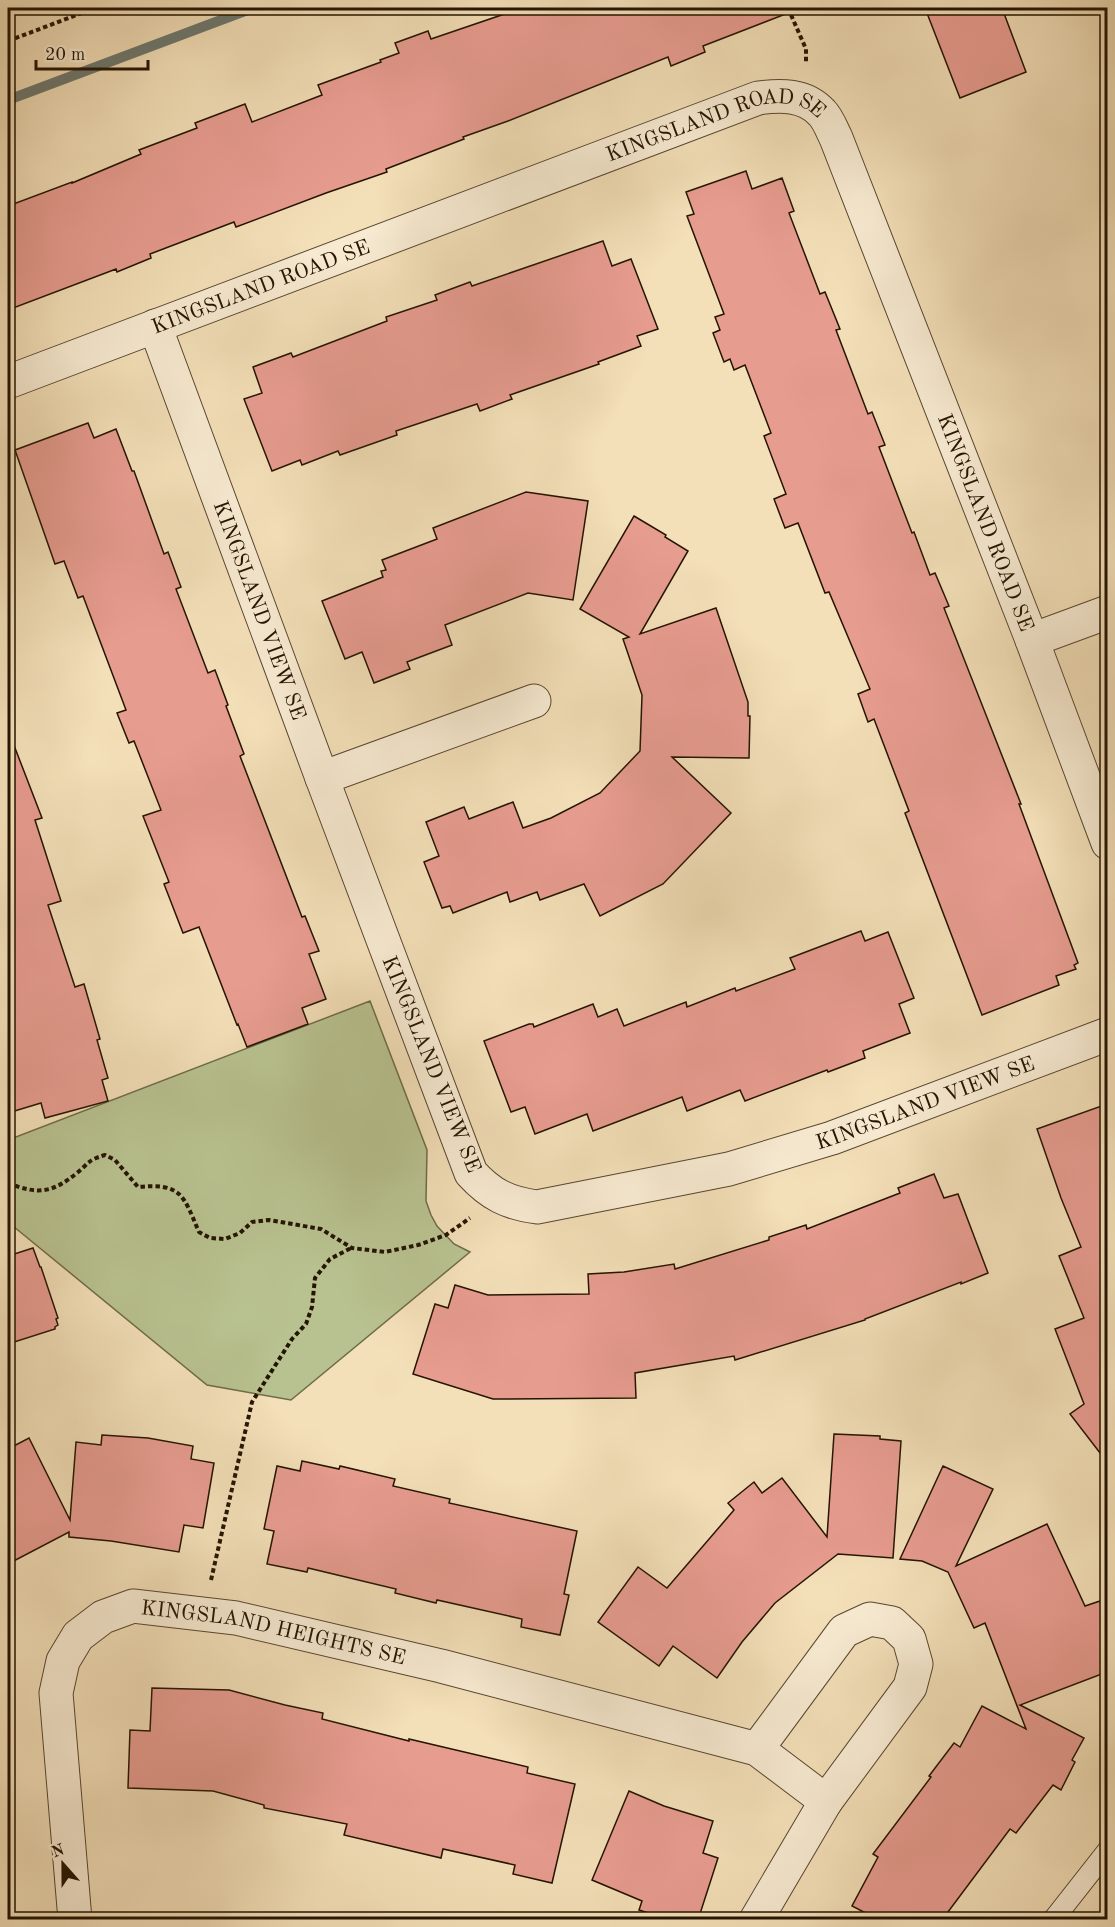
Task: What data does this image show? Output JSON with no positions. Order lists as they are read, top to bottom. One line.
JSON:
{"streets":{"street":["KINGSLAND ROAD SE","KINGSLAND VIEW SE","KINGSLAND HEIGHTS SE"]},"crossings":[["KINGSLAND ROAD SE","KINGSLAND VIEW SE"]],"scale_bar":"20 m","north":"top"}
